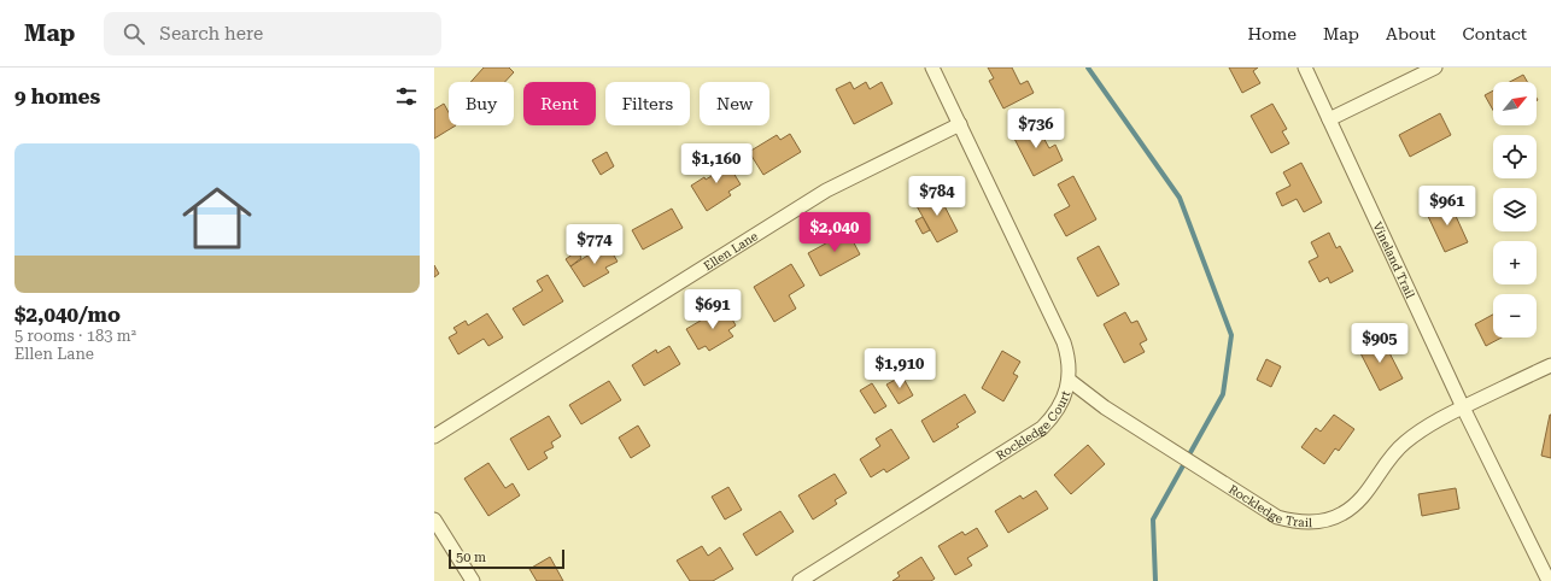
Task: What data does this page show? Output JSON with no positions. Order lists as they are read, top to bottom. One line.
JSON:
{"streets":{"street":["Ellen Lane","Vineland Trail","Rockledge Court","Rockledge Trail"]},"crossings":[["Ellen Lane","Rockledge Court"],["Vineland Trail","Rockledge Trail"],["Rockledge Court","Rockledge Trail"]],"scale_bar":"50 m","north":"top right","page":{"header":"Map","search":"Search here","nav":["Home","Map","About","Contact"],"heading":"9 homes","map_buttons":["+","−"],"chip":["Buy","Rent","Filters","New"],"price":["$736","$1,160","$784","$961","$2,040","$774","$691","$905","$1,910"],"list":[{"name":"$2,040/mo","note":"5 rooms · 183 m² · Ellen Lane"}],"scale":"50 m"}}
